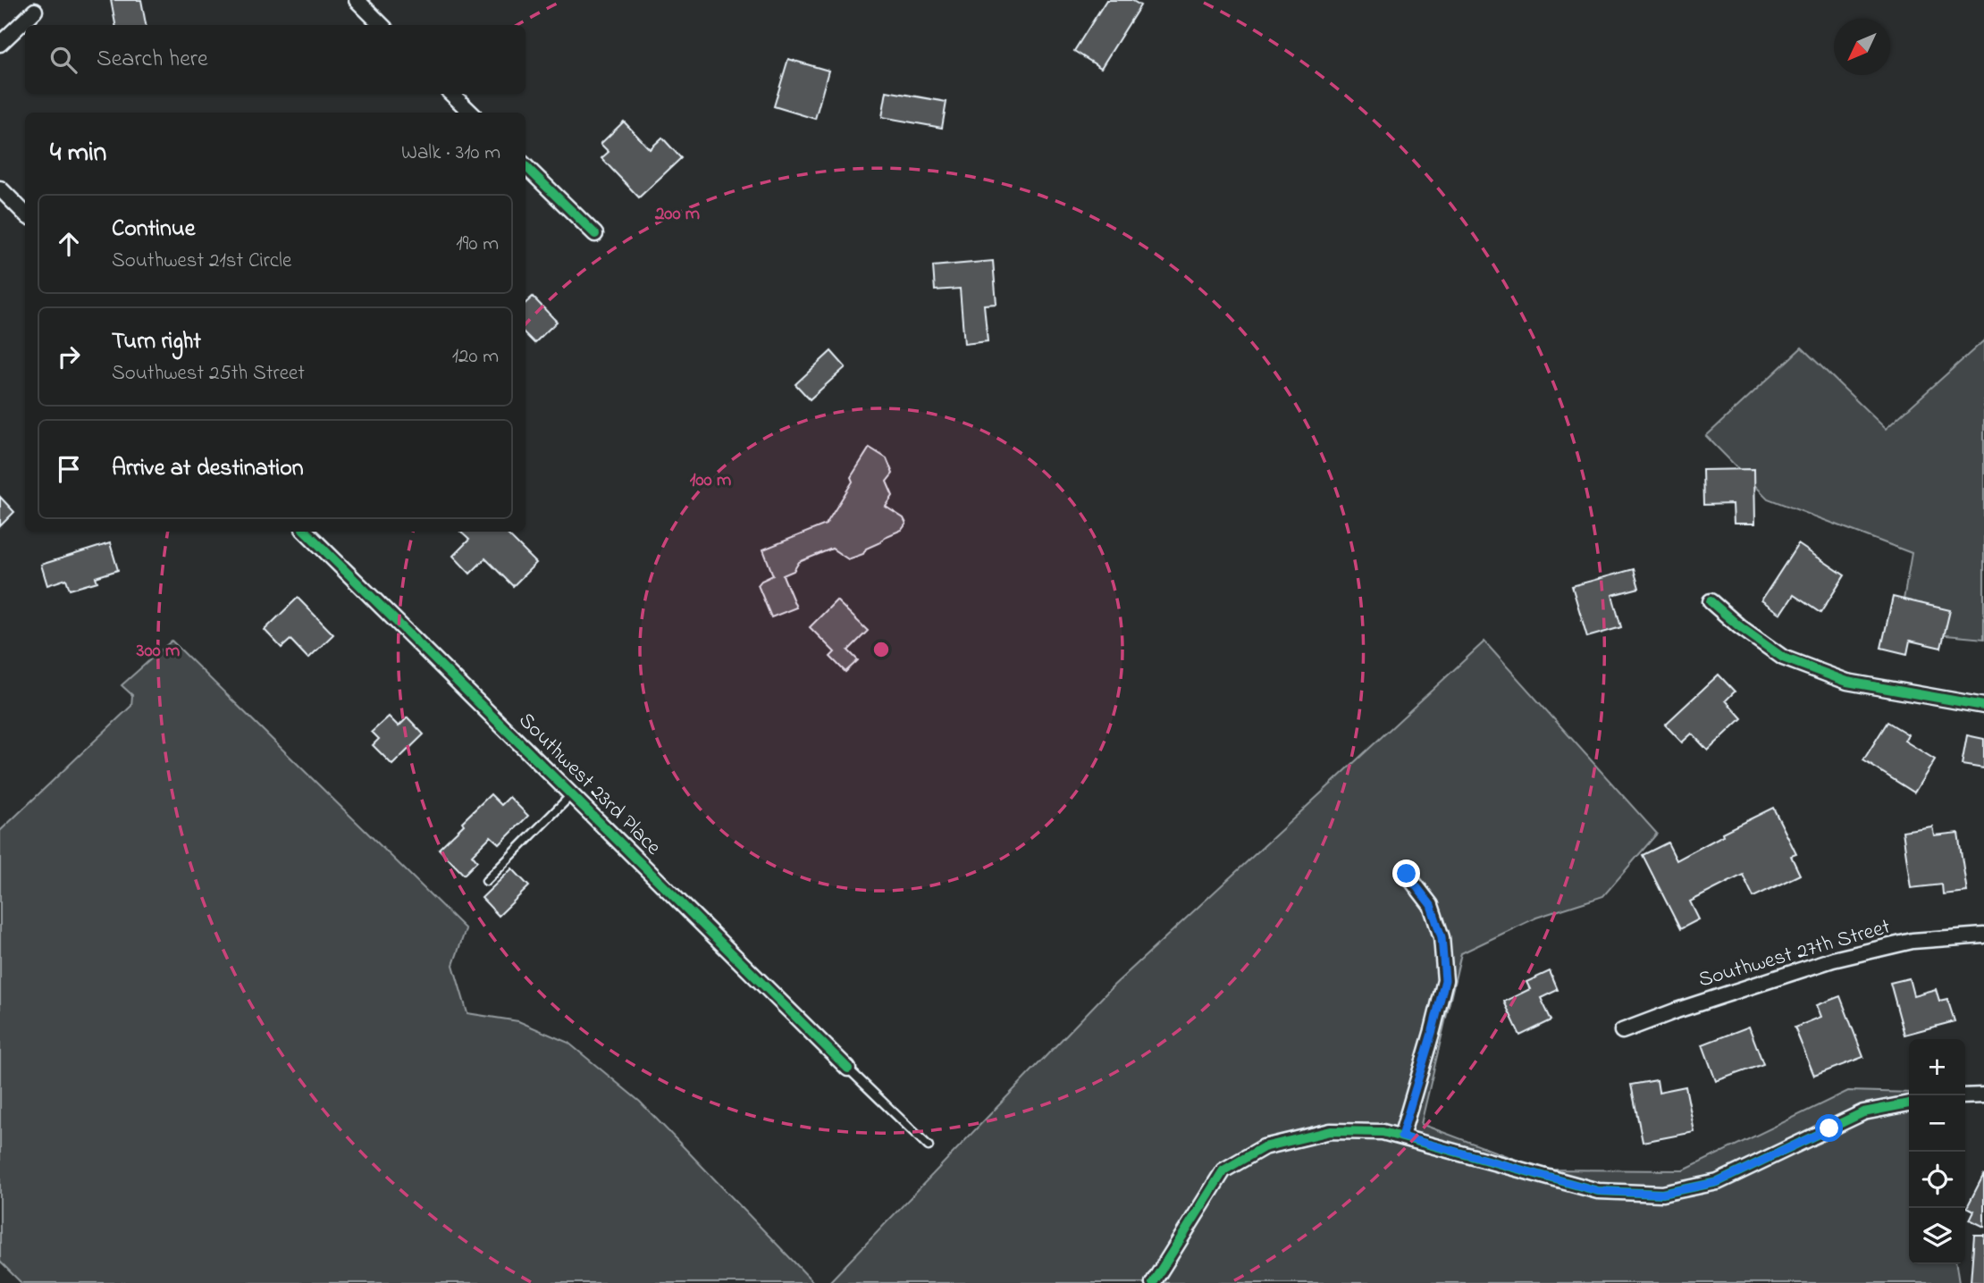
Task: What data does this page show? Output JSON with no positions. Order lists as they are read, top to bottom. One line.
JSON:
{"streets":{"street":["Southwest 23rd Place","Southwest 27th Street"]},"north":"bottom left","page":{"search":"Search here","heading":["4 min","Walk · 310 m"],"list":[["Continue","Southwest 21st Circle","190 m"],["Turn right","Southwest 25th Street","120 m"],"Arrive at destination"],"map_buttons":["+","−"]},"rings":["200 m","100 m","300 m"]}
